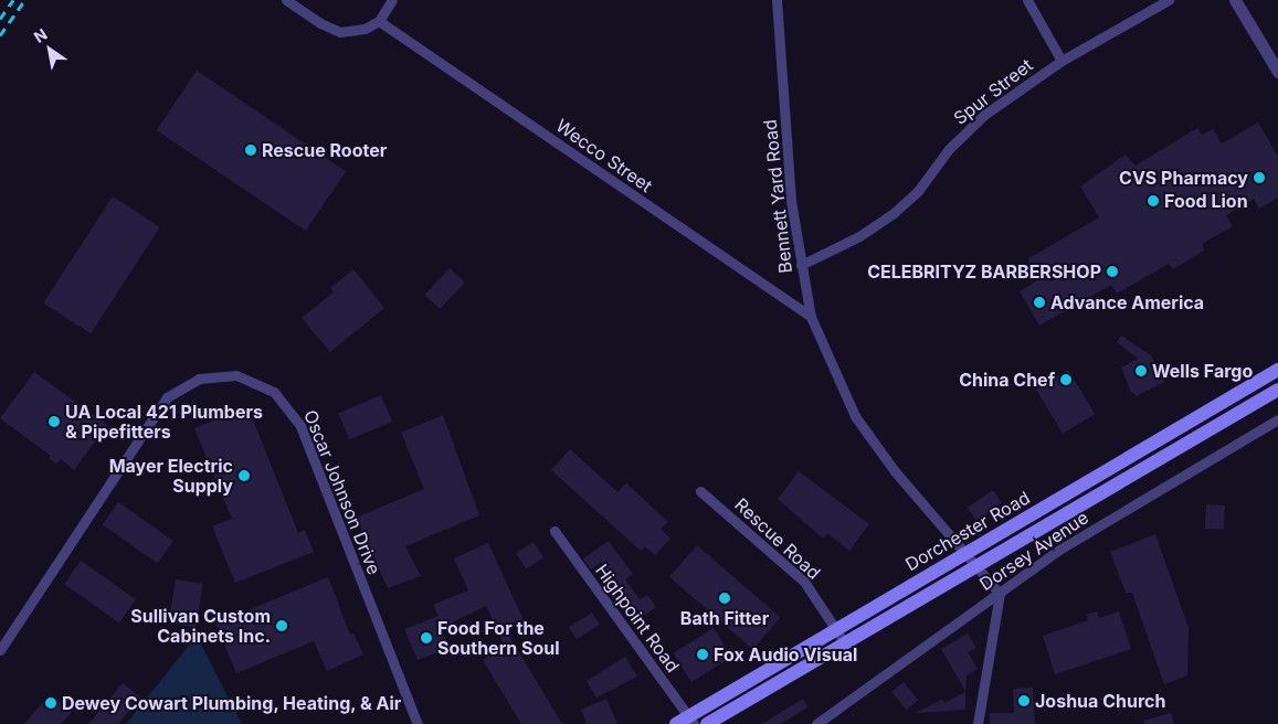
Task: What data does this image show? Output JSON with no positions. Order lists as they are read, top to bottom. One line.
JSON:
{"streets":{"main road":["Dorchester Road"],"street":["Spur Street","Wecco Street","Bennett Yard Road","Oscar Johnson Drive","Rescue Road","Dorsey Avenue","Highpoint Road"]},"crossings":[["Spur Street","Bennett Yard Road"],["Wecco Street","Bennett Yard Road"],["Bennett Yard Road","Dorchester Road"],["Bennett Yard Road","Dorsey Avenue"],["Dorchester Road","Rescue Road"],["Dorchester Road","Highpoint Road"]],"places":["Rescue Rooter","CVS Pharmacy","Food Lion","CELEBRITYZ BARBERSHOP","Advance America","Wells Fargo","China Chef","UA Local 421 Plumbers & Pipefitters","Mayer Electric Supply","Bath Fitter","Sullivan Custom Cabinets Inc.","Food For the Southern Soul","Fox Audio Visual","Joshua Church","Dewey Cowart Plumbing, Heating, & Air"],"north":"top left"}
